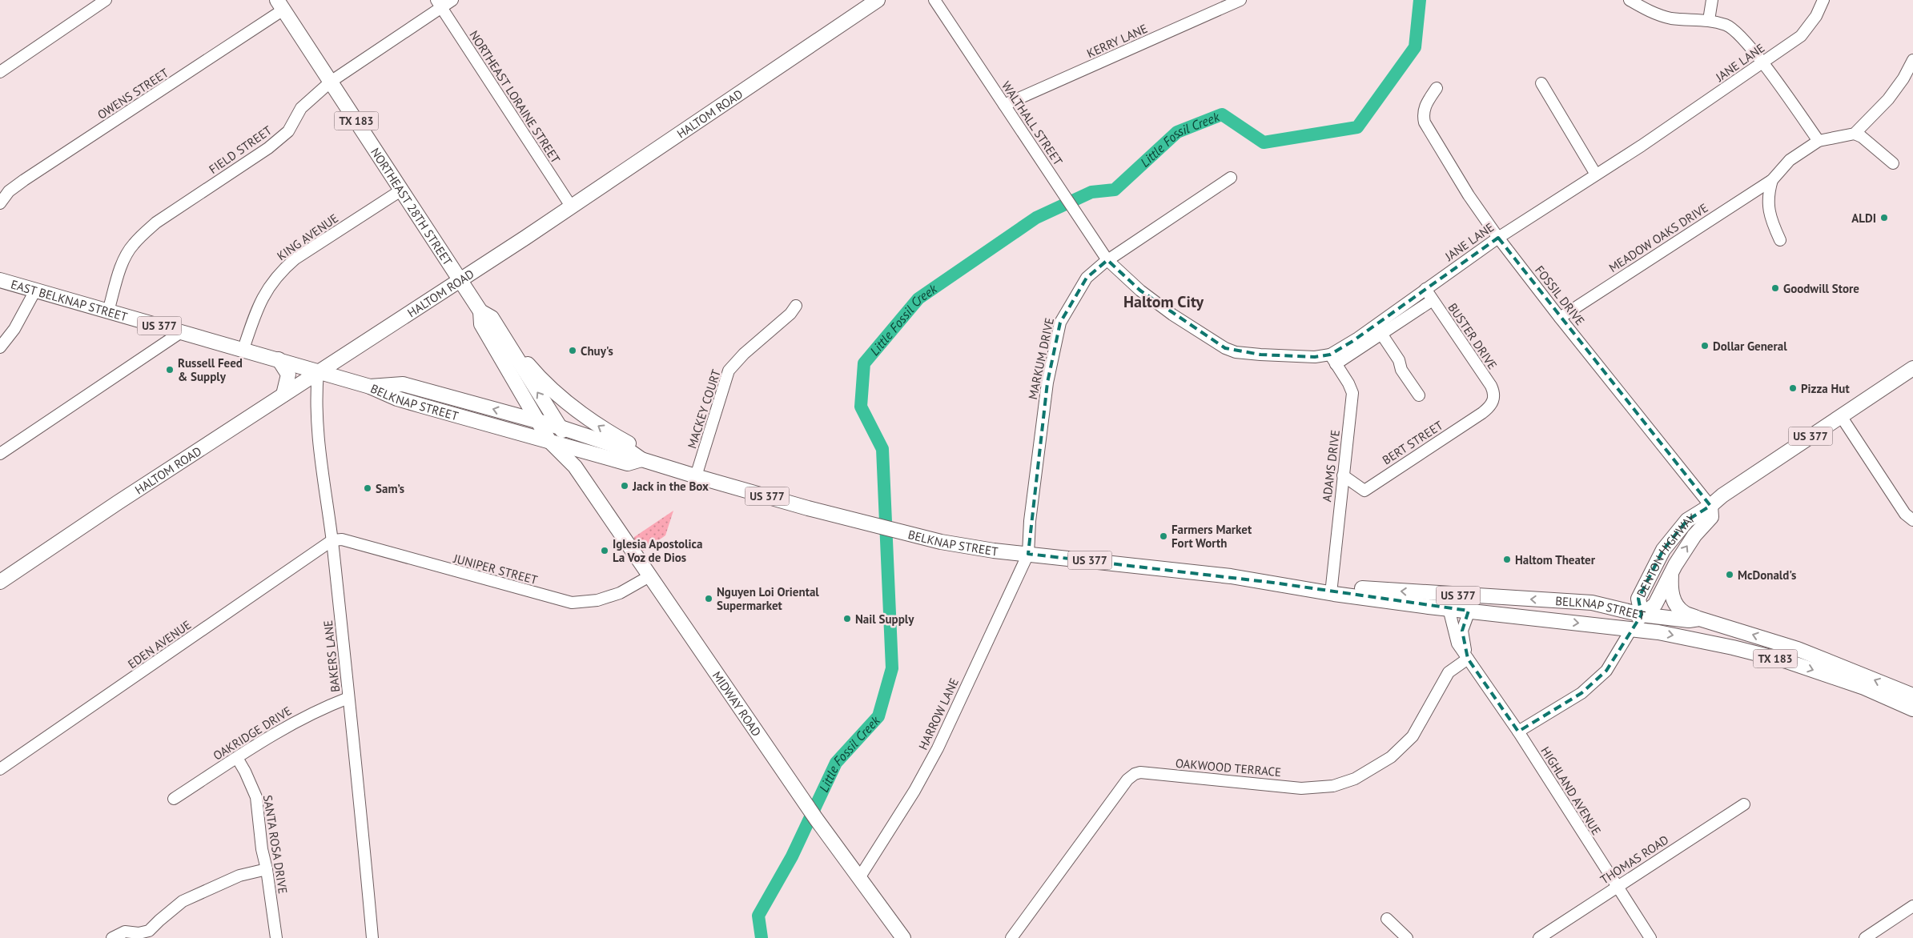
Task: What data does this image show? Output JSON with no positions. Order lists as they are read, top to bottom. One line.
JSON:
{"streets":{"main road":["HALTOM ROAD","TX 183","NORTHEAST 28TH STREET","EAST BELKNAP STREET","US 377","BELKNAP STREET","DENTON HIGHWAY","MIDWAY ROAD"],"street":["KERRY LANE","JANE LANE","OWENS STREET","NORTHEAST LORAINE STREET","WALTHALL STREET","FIELD STREET","KING AVENUE","MEADOW OAKS DRIVE","FOSSIL DRIVE","BUSTER DRIVE","MARKUM DRIVE","MACKEY COURT","BERT STREET","ADAMS DRIVE","JUNIPER STREET","EDEN AVENUE","BAKERS LANE","HARROW LANE","OAKRIDGE DRIVE","OAKWOOD TERRACE","HIGHLAND AVENUE","SANTA ROSA DRIVE","THOMAS ROAD"]},"crossings":[["KERRY LANE","WALTHALL STREET"],["JANE LANE","WALTHALL STREET"],["JANE LANE","FOSSIL DRIVE"],["JANE LANE","BUSTER DRIVE"],["JANE LANE","MARKUM DRIVE"],["JANE LANE","ADAMS DRIVE"],["OWENS STREET","NORTHEAST 28TH STREET"],["NORTHEAST LORAINE STREET","HALTOM ROAD"],["NORTHEAST LORAINE STREET","FIELD STREET"],["HALTOM ROAD","NORTHEAST 28TH STREET"],["HALTOM ROAD","EAST BELKNAP STREET"],["HALTOM ROAD","BAKERS LANE"],["WALTHALL STREET","MARKUM DRIVE"],["FIELD STREET","NORTHEAST 28TH STREET"],["FIELD STREET","EAST BELKNAP STREET"],["NORTHEAST 28TH STREET","KING AVENUE"],["NORTHEAST 28TH STREET","BELKNAP STREET"],["NORTHEAST 28TH STREET","MIDWAY ROAD"],["KING AVENUE","EAST BELKNAP STREET"],["MEADOW OAKS DRIVE","FOSSIL DRIVE"],["FOSSIL DRIVE","DENTON HIGHWAY"],["EAST BELKNAP STREET","BELKNAP STREET"],["EAST BELKNAP STREET","BAKERS LANE"],["BUSTER DRIVE","BERT STREET"],["MARKUM DRIVE","BELKNAP STREET"],["MARKUM DRIVE","HARROW LANE"],["BELKNAP STREET","MACKEY COURT"],["BELKNAP STREET","ADAMS DRIVE"],["BELKNAP STREET","DENTON HIGHWAY"],["BELKNAP STREET","MIDWAY ROAD"],["BELKNAP STREET","HARROW LANE"],["BERT STREET","ADAMS DRIVE"],["JUNIPER STREET","EDEN AVENUE"],["JUNIPER STREET","BAKERS LANE"],["JUNIPER STREET","MIDWAY ROAD"],["EDEN AVENUE","BAKERS LANE"],["BAKERS LANE","OAKRIDGE DRIVE"],["MIDWAY ROAD","HARROW LANE"],["OAKRIDGE DRIVE","SANTA ROSA DRIVE"],["OAKWOOD TERRACE","HIGHLAND AVENUE"],["HIGHLAND AVENUE","THOMAS ROAD"]],"districts":["Haltom City"],"water":["Little Fossil Creek"],"places":["ALDI","Goodwill Store","Dollar General","Chuy's","Russell Feed & Supply","Pizza Hut","Jack in the Box","Sam’s","Farmers Market Fort Worth","Iglesia Apostolica La Voz de Dios","Haltom Theater","McDonald's","Nguyen Loi Oriental Supermarket","Nail Supply"]}
